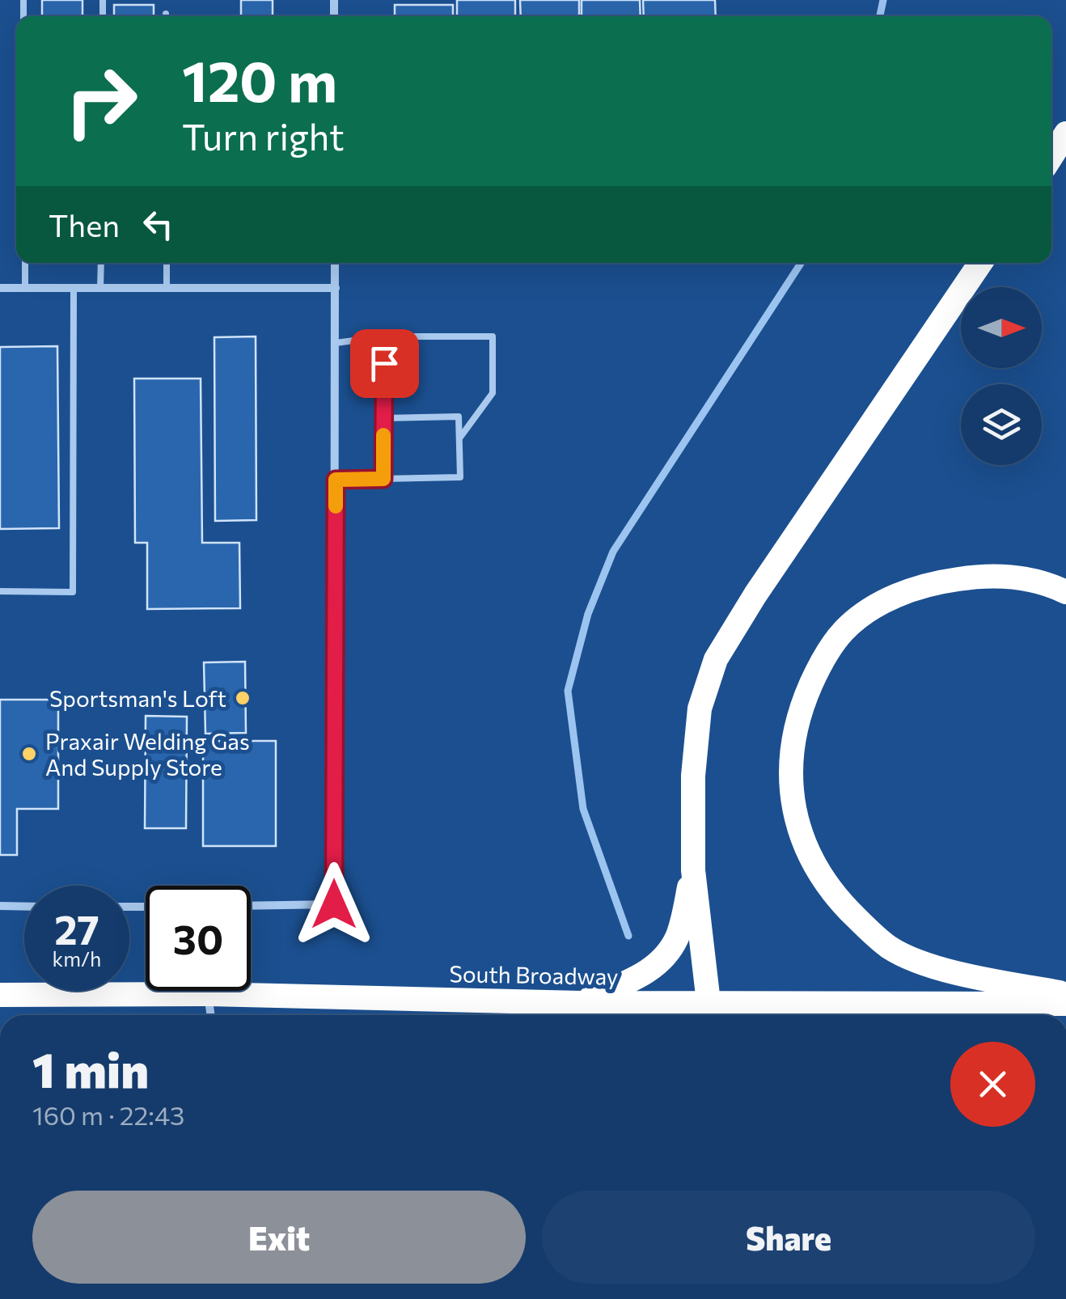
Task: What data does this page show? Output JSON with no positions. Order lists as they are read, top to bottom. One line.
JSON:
{"streets":{"highway":["South Broadway"]},"places":["Sportsman's Loft","Praxair Welding Gas And Supply Store"],"north":"right","page":{"turn":["120 m","Turn right"],"then":"Then","speed":"27 km/h","limit":"30","heading":["1 min","160 m · 22:43"],"buttons":["Exit","Share"]}}
